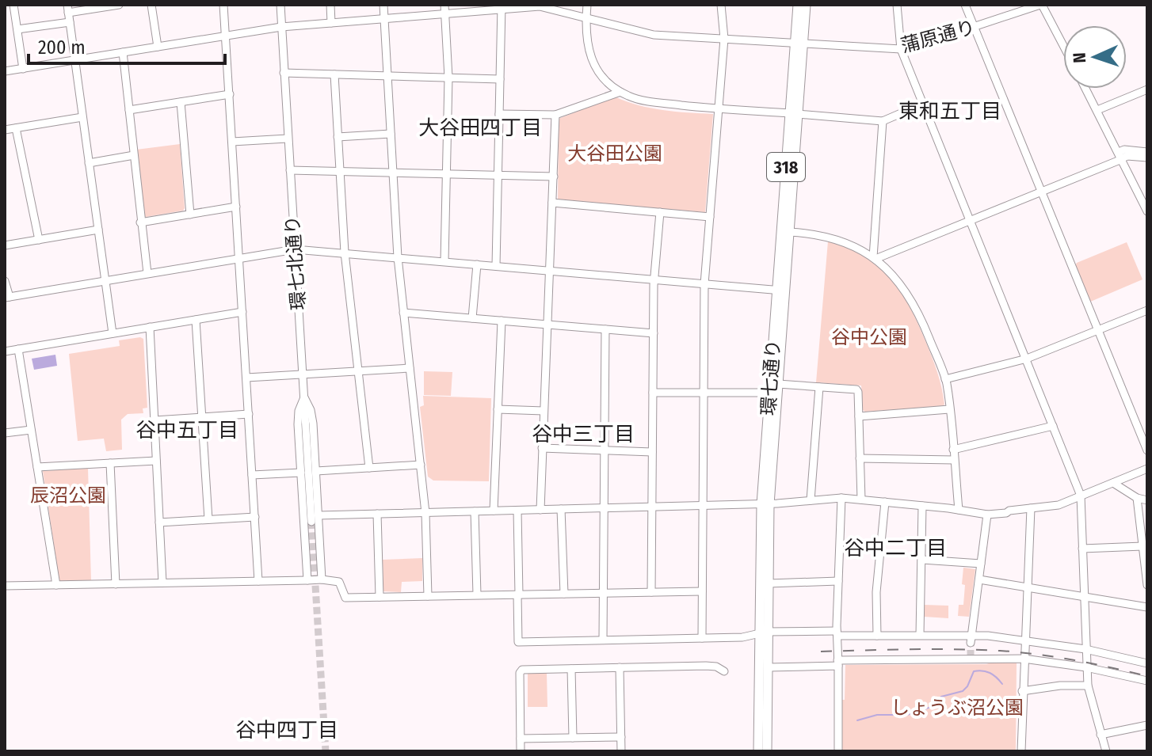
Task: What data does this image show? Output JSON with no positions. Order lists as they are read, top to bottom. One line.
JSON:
{"streets":{"main road":["318","環七通り"],"street":["蒲原通り","環七北通り"]},"crossings":[["蒲原通り","環七北通り"],["蒲原通り","環七通り"]],"districts":["東和五丁目","大谷田四丁目","谷中五丁目","谷中三丁目","谷中二丁目","谷中四丁目"],"parks":["大谷田公園","谷中公園","辰沼公園","しょうぶ沼公園"],"scale_bar":"200 m","north":"left"}
